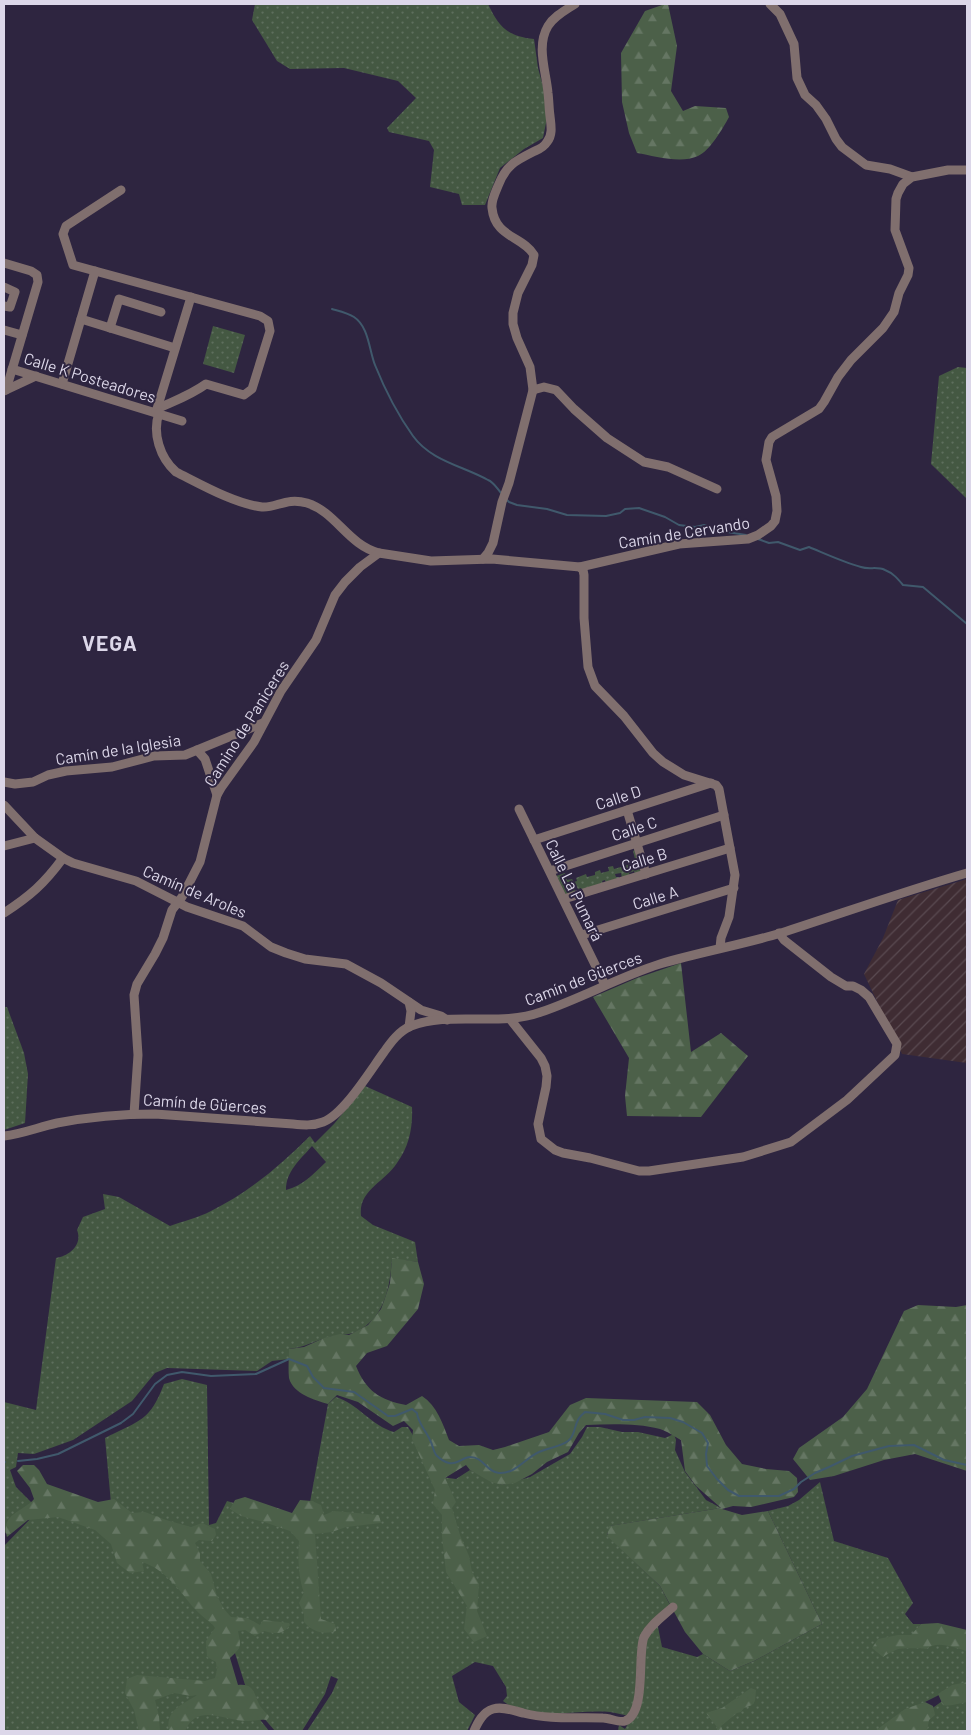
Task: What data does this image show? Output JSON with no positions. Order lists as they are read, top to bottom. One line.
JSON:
{"streets":{"street":["Calle K Posteadores","Camín de Cervando","Camino de Paniceres","Camín de la Iglesia","Calle D","Calle C","Calle B","Calle La Pumará","Camín de Aroles","Calle A","Camín de Güerces"]},"crossings":[["Camino de Paniceres","Camín de la Iglesia"],["Camino de Paniceres","Camín de Aroles"],["Camino de Paniceres","Camín de Güerces"],["Calle D","Calle La Pumará"],["Calle La Pumará","Camín de Güerces"],["Camín de Aroles","Camín de Güerces"]],"districts":["VEGA"]}
